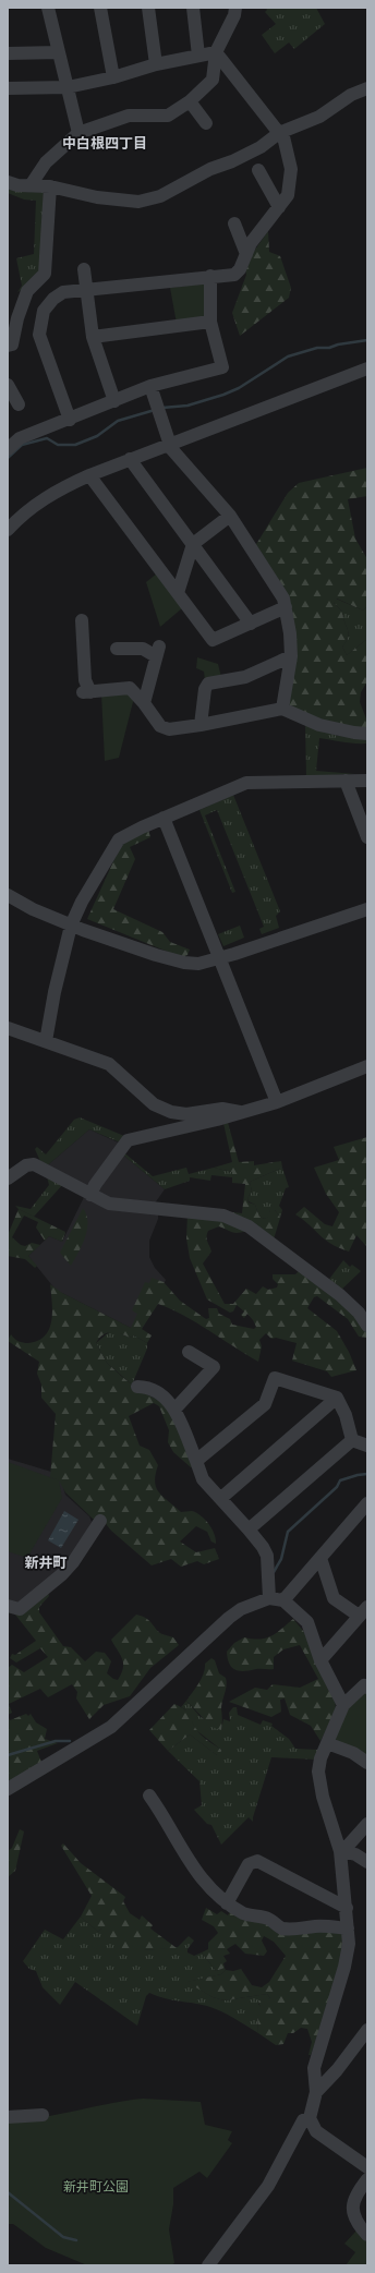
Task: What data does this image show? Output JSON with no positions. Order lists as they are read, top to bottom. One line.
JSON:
{"districts":["中白根四丁目","新井町"],"parks":["新井町公園"]}
